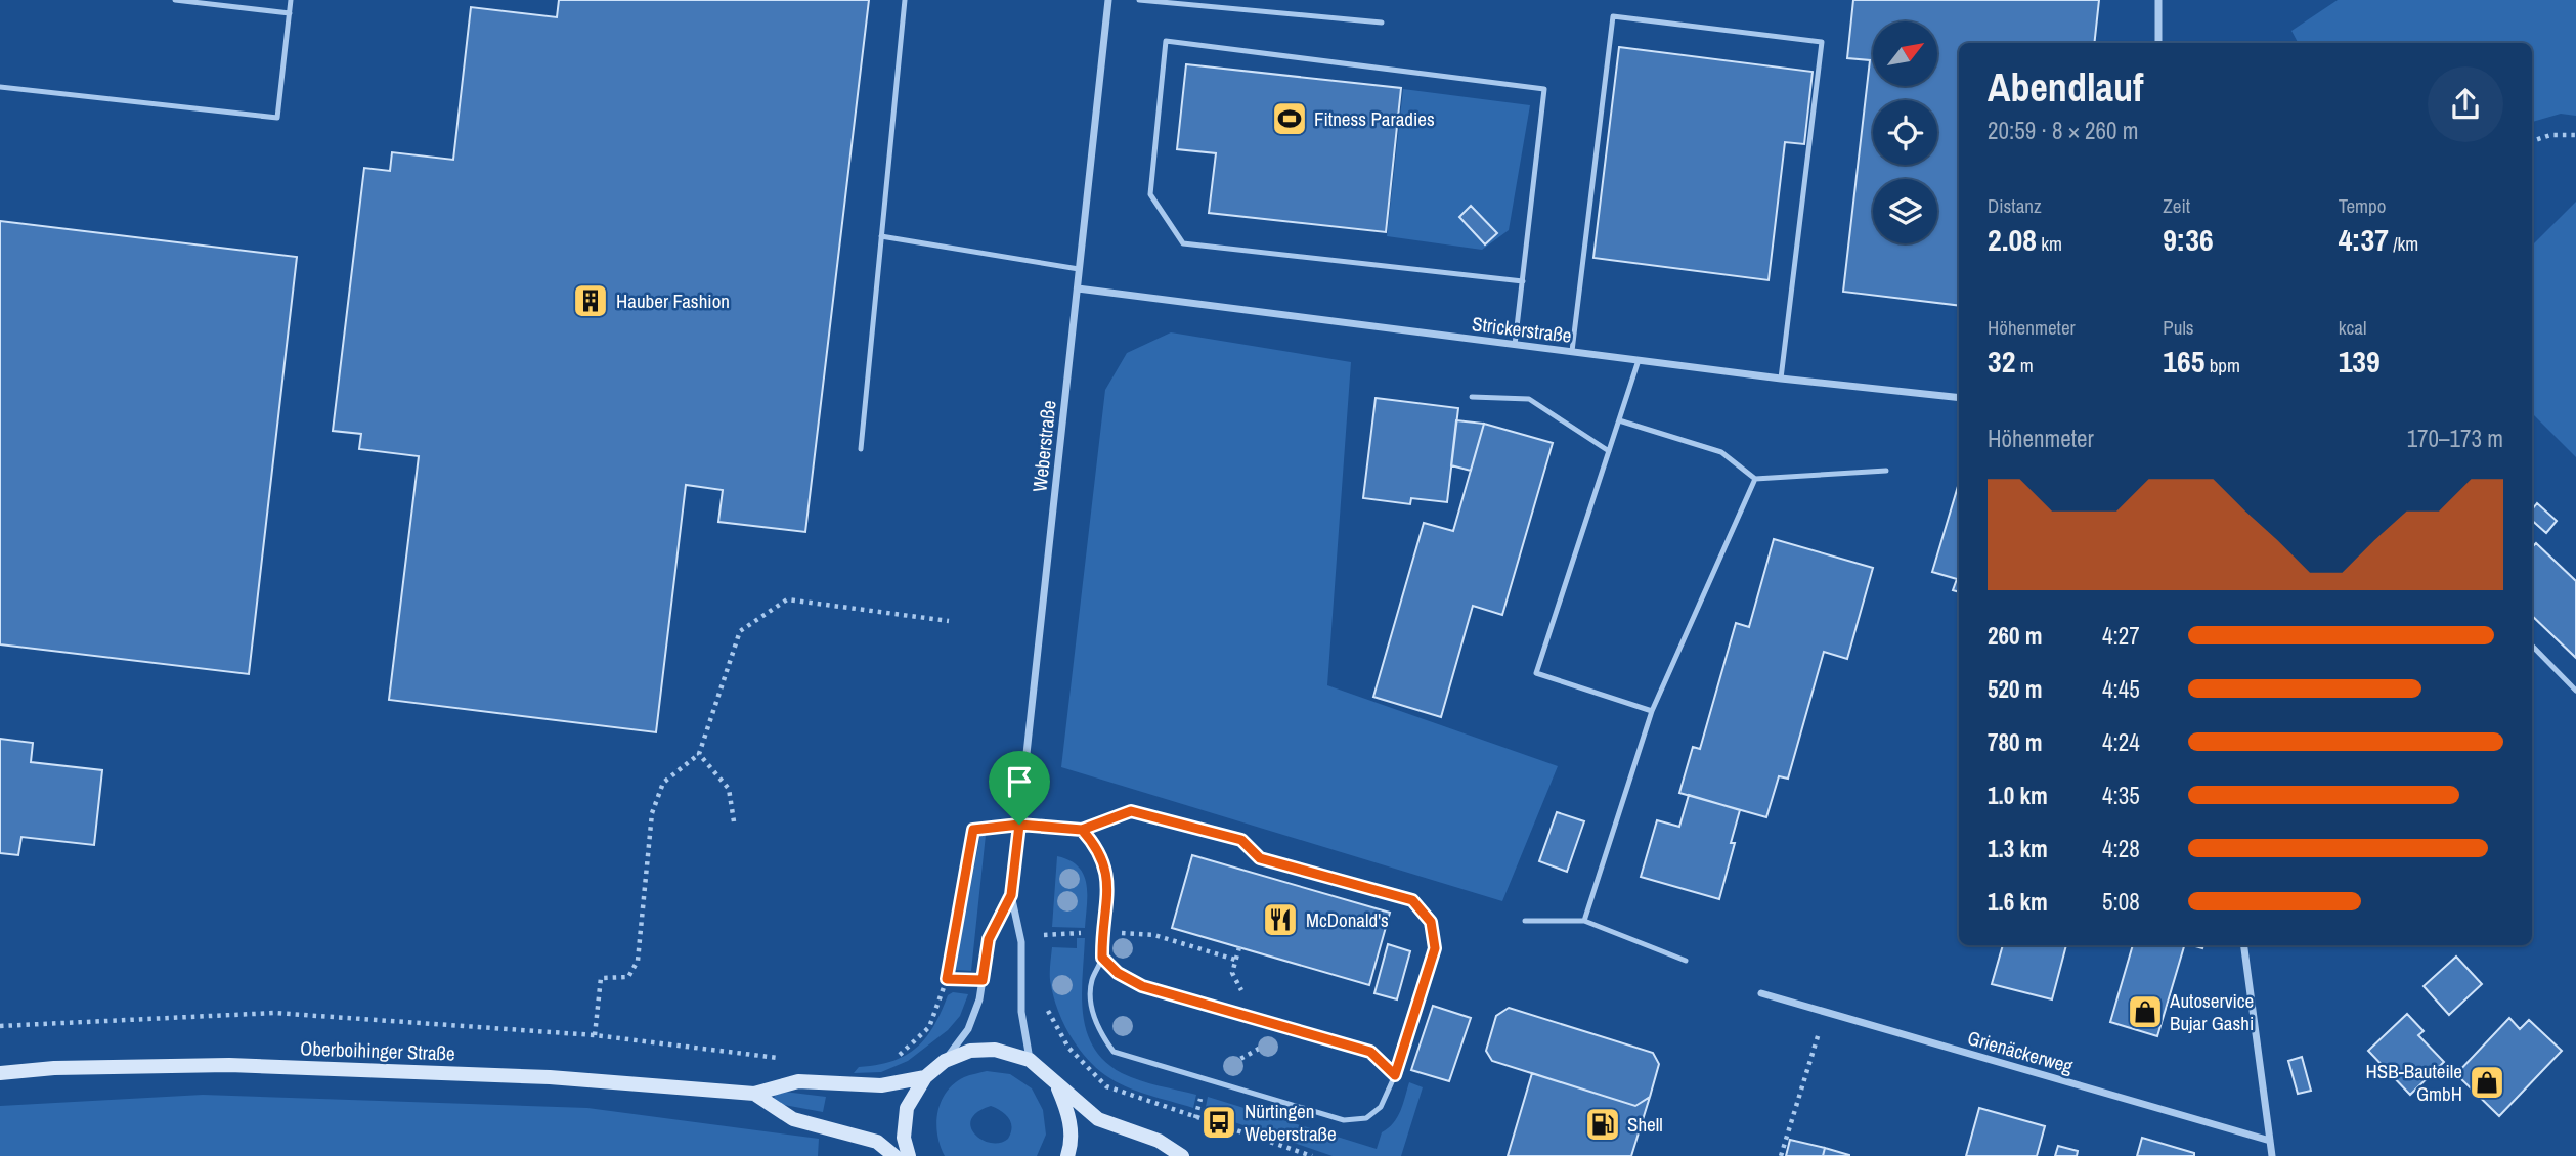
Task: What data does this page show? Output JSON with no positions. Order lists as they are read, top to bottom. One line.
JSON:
{"streets":{"main road":["Oberboihinger Straße"],"street":["Strickerstraße","Weberstraße","Grienäckerweg"]},"crossings":[["Strickerstraße","Weberstraße"]],"places":{"sports":["Fitness Paradies"],"building":["Hauber Fashion"],"restaurant":["McDonald's"],"shop":["Autoservice Bujar Gashi","HSB-Bauteile GmbH"],"bus stop":["Nürtingen Weberstraße"],"fuel station":["Shell"]},"north":"top right","page":{"heading":["Abendlauf","20:59 · 8 × 260 m"],"stats":[["Distanz","2.08 km"],["Zeit","9:36"],["Tempo","4:37 /km"],["Höhenmeter","32 m"],["Puls","165 bpm"],["kcal","139"]],"chart":["Höhenmeter","170–173 m"],"list":[{"name":"260 m","note":"4:27"},{"name":"520 m","note":"4:45"},{"name":"780 m","note":"4:24"},{"name":"1.0 km","note":"4:35"},{"name":"1.3 km","note":"4:28"},{"name":"1.6 km","note":"5:08"}]}}
